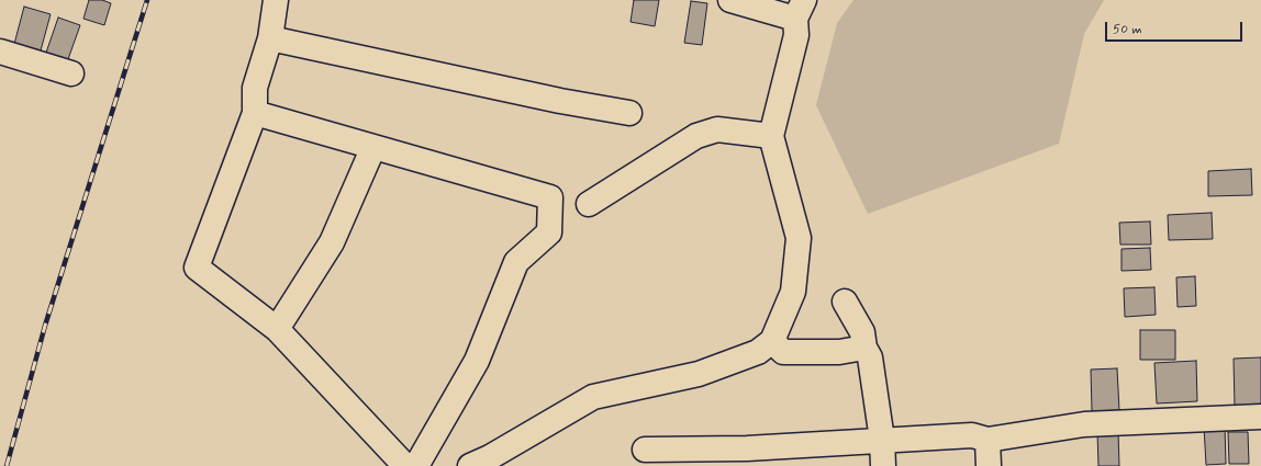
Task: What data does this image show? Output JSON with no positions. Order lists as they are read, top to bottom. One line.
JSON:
{"scale_bar":"50 m"}
